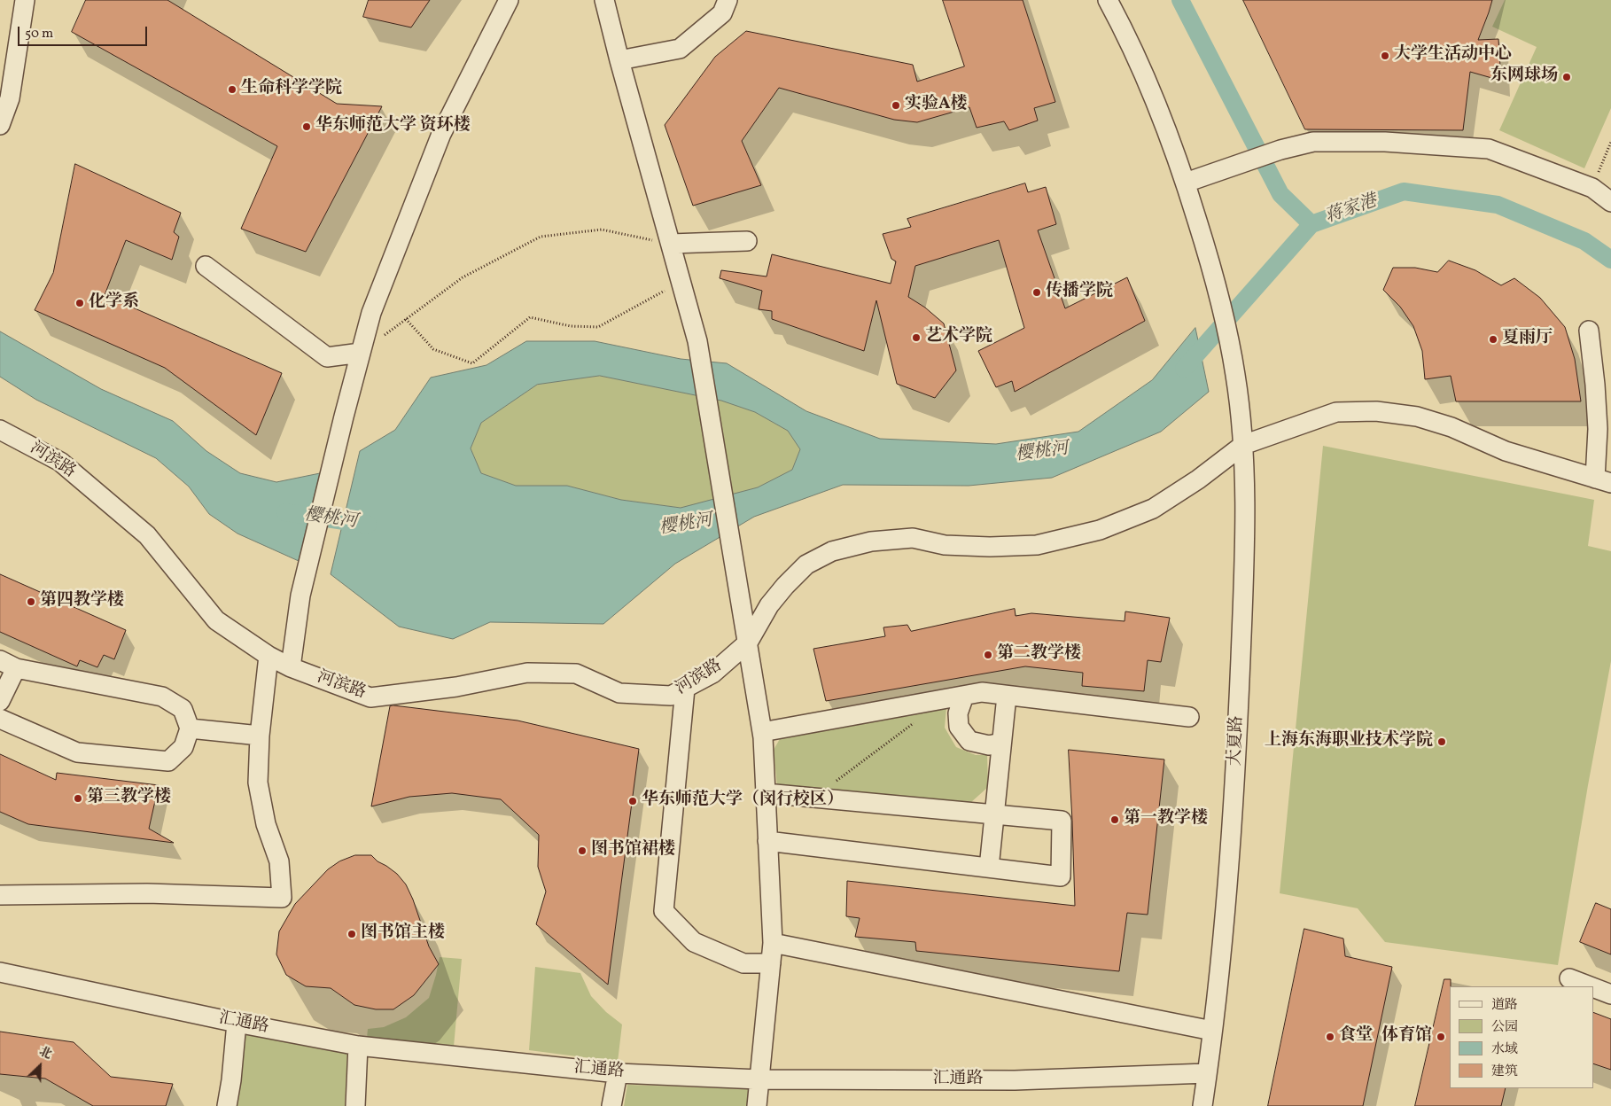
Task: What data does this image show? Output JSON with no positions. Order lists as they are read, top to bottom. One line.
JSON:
{"streets":{"street":["河滨路","大夏路","汇通路"]},"crossings":[["河滨路","大夏路"],["大夏路","汇通路"]],"water":["蒋家港","樱桃河"],"places":["大学生活动中心","东网球场","生命科学学院","实验A楼","华东师范大学 资环楼","传播学院","化学系","艺术学院","夏雨厅","第四教学楼","第二教学楼","上海东海职业技术学院","第三教学楼","华东师范大学（闵行校区）","第一教学楼","图书馆裙楼","图书馆主楼","食堂","体育馆"],"legend":["道路","公园","水域","建筑"],"scale_bar":"50 m","north":"top right"}
